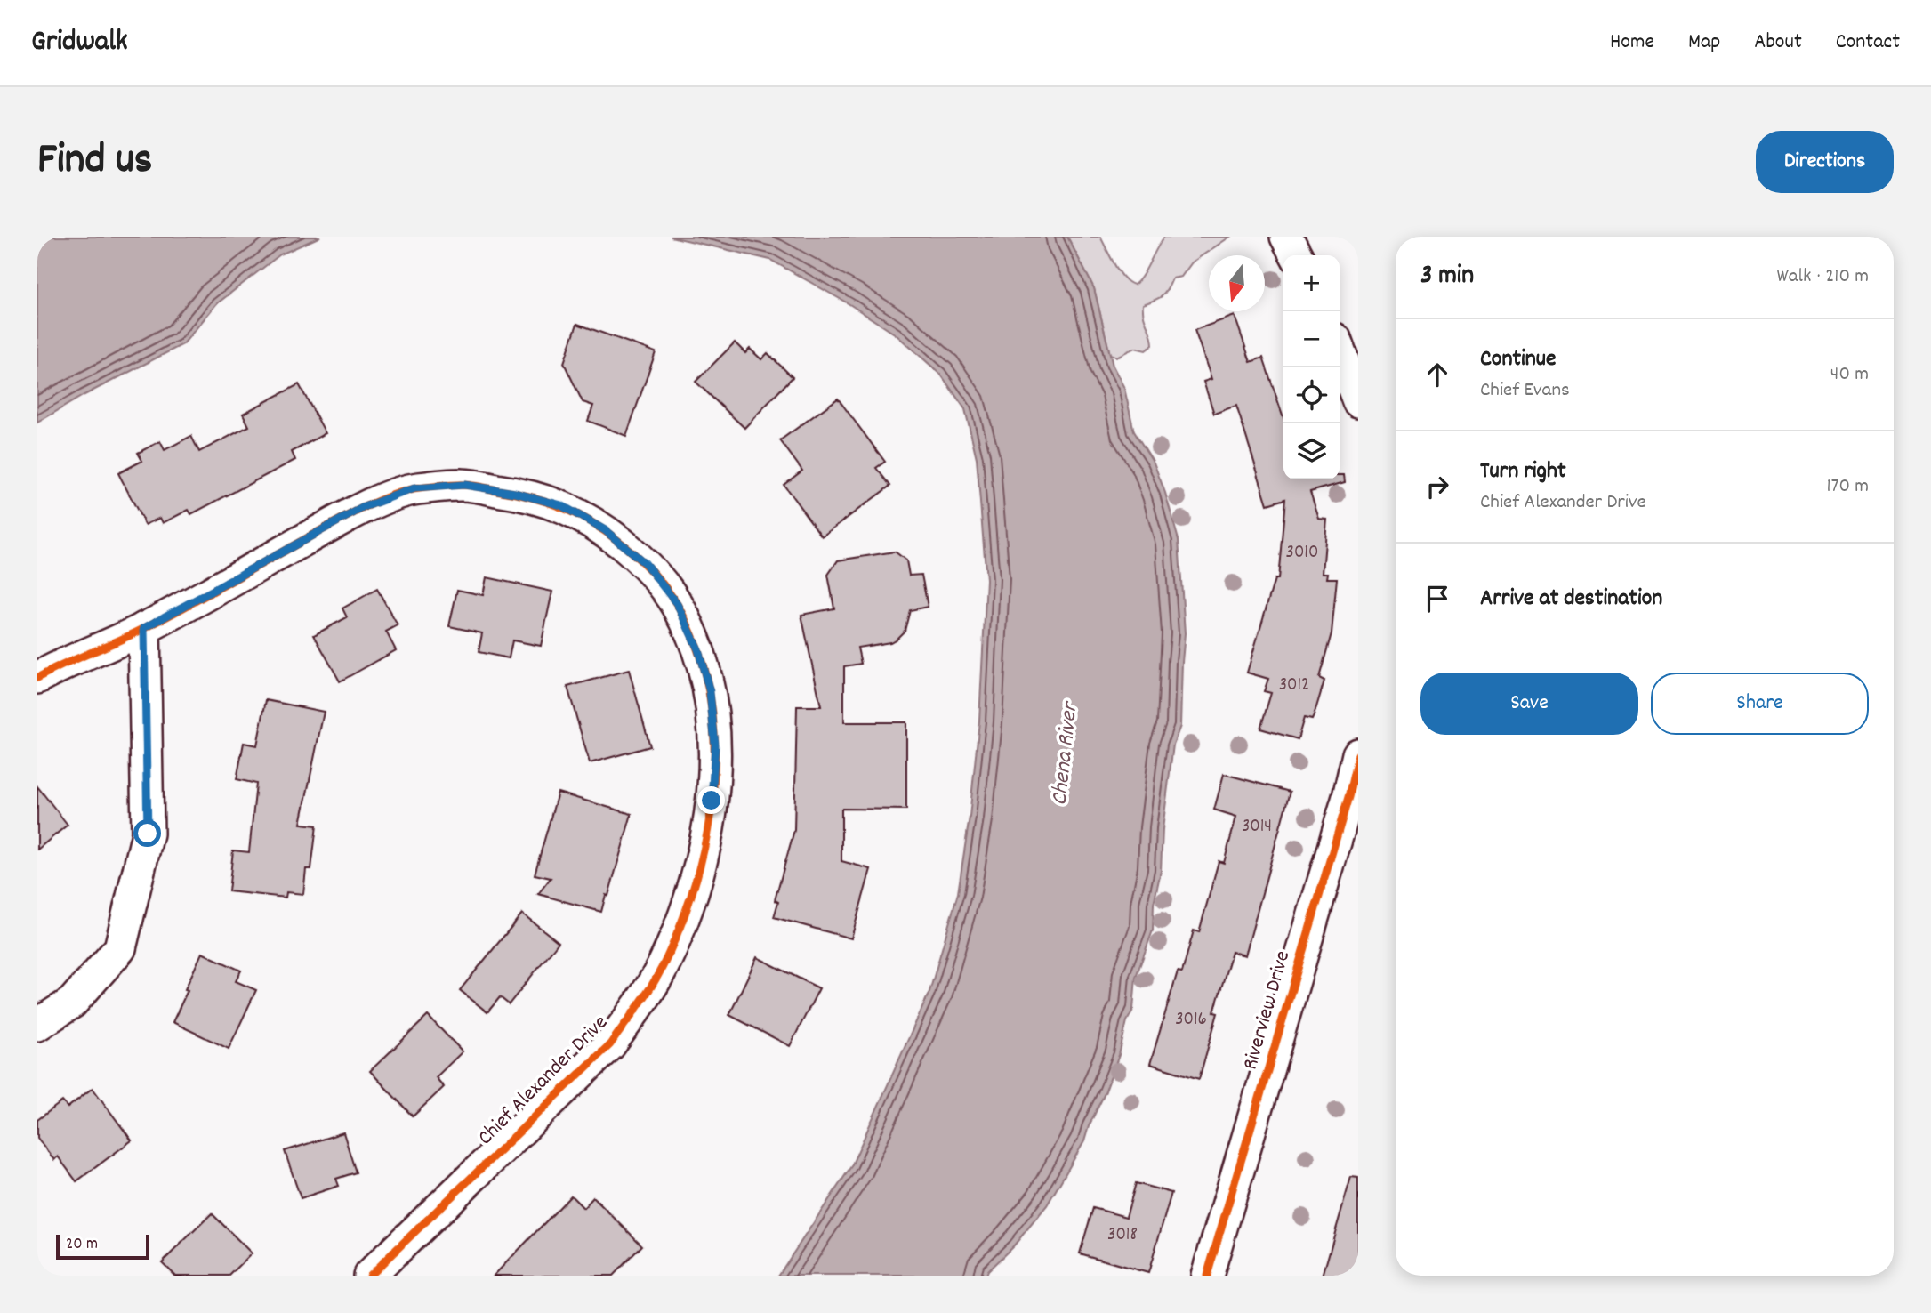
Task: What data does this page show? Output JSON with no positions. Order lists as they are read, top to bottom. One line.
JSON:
{"streets":{"street":["Riverview Drive","Chief Alexander Drive"]},"water":["Chena River"],"house_numbers":["3010","3012","3014","3016","3018"],"scale_bar":"20 m","north":"bottom","page":{"header":"Gridwalk","nav":["Home","Map","About","Contact"],"title":"Find us","buttons":["Directions",["Save","Share"]],"heading":["3 min","Walk · 210 m"],"map_buttons":["+","−"],"list":[["Continue","Chief Evans","40 m"],["Turn right","Chief Alexander Drive","170 m"],"Arrive at destination"],"scale":"20 m"}}
